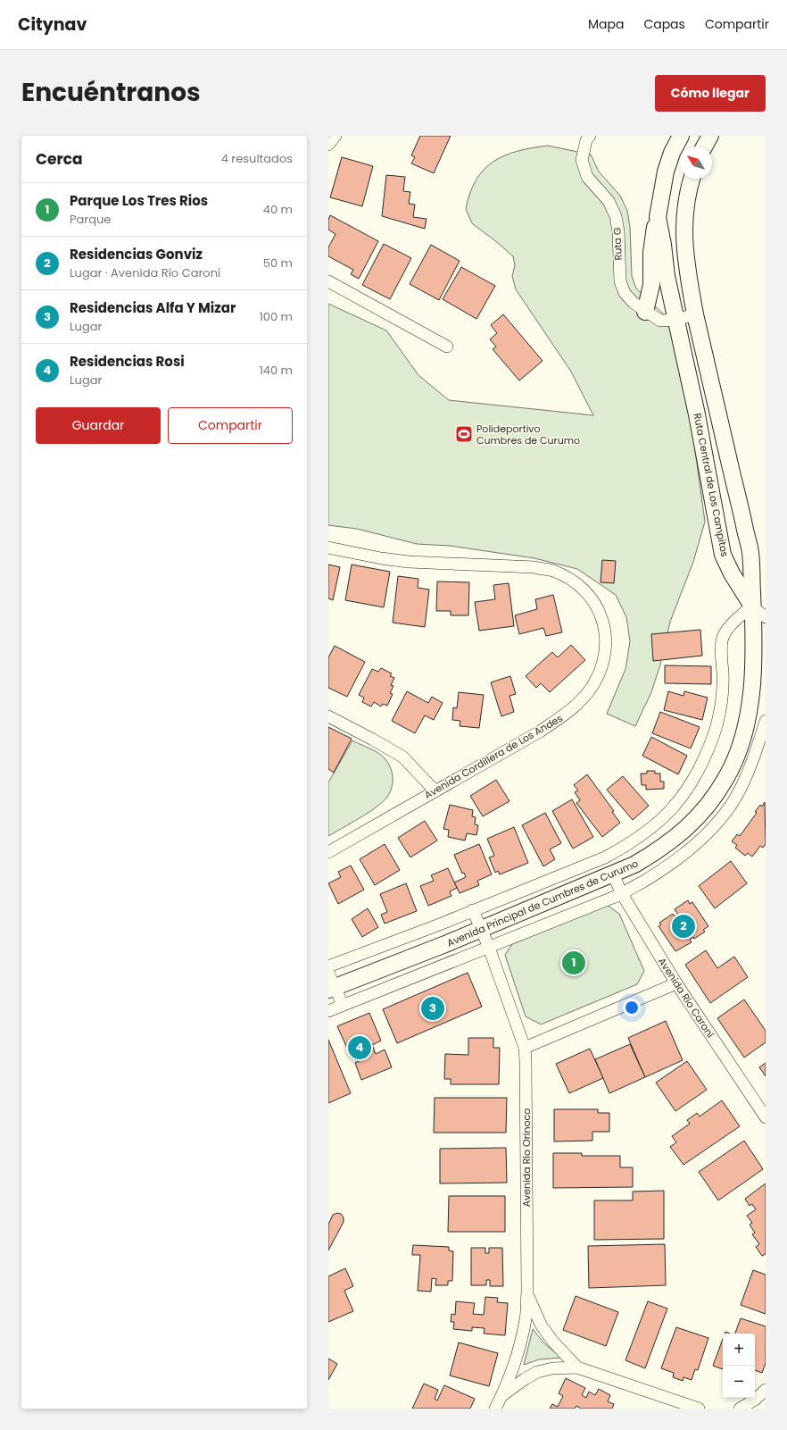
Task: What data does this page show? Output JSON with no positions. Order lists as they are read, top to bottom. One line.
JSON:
{"streets":{"main road":["Ruta Central de Los Campitos","Avenida Principal de Cumbres de Curumo"],"street":["Ruta G","Avenida Cordillera de Los Andes","Avenida Río Caroní","Avenida Río Orinoco"]},"crossings":[["Ruta G","Ruta Central de Los Campitos"],["Ruta Central de Los Campitos","Avenida Principal de Cumbres de Curumo"],["Avenida Principal de Cumbres de Curumo","Avenida Río Caroní"],["Avenida Principal de Cumbres de Curumo","Avenida Río Orinoco"]],"places":{"sports":["Polideportivo Cumbres de Curumo"]},"north":"top left","page":{"header":"Citynav","nav":["Mapa","Capas","Compartir"],"title":"Encuéntranos","buttons":["Cómo llegar",["Guardar","Compartir"]],"heading":["Cerca","4 resultados"],"list":[{"mark":"1","name":"Parque Los Tres Rios","note":"Parque","value":"40 m"},{"mark":"2","name":"Residencias Gonviz","note":"Lugar · Avenida Río Caroní","value":"50 m"},{"mark":"3","name":"Residencias Alfa Y Mizar","note":"Lugar","value":"100 m"},{"mark":"4","name":"Residencias Rosi","note":"Lugar","value":"140 m"}],"pins":["2","1","3","4"],"map_buttons":["+","−"]}}
